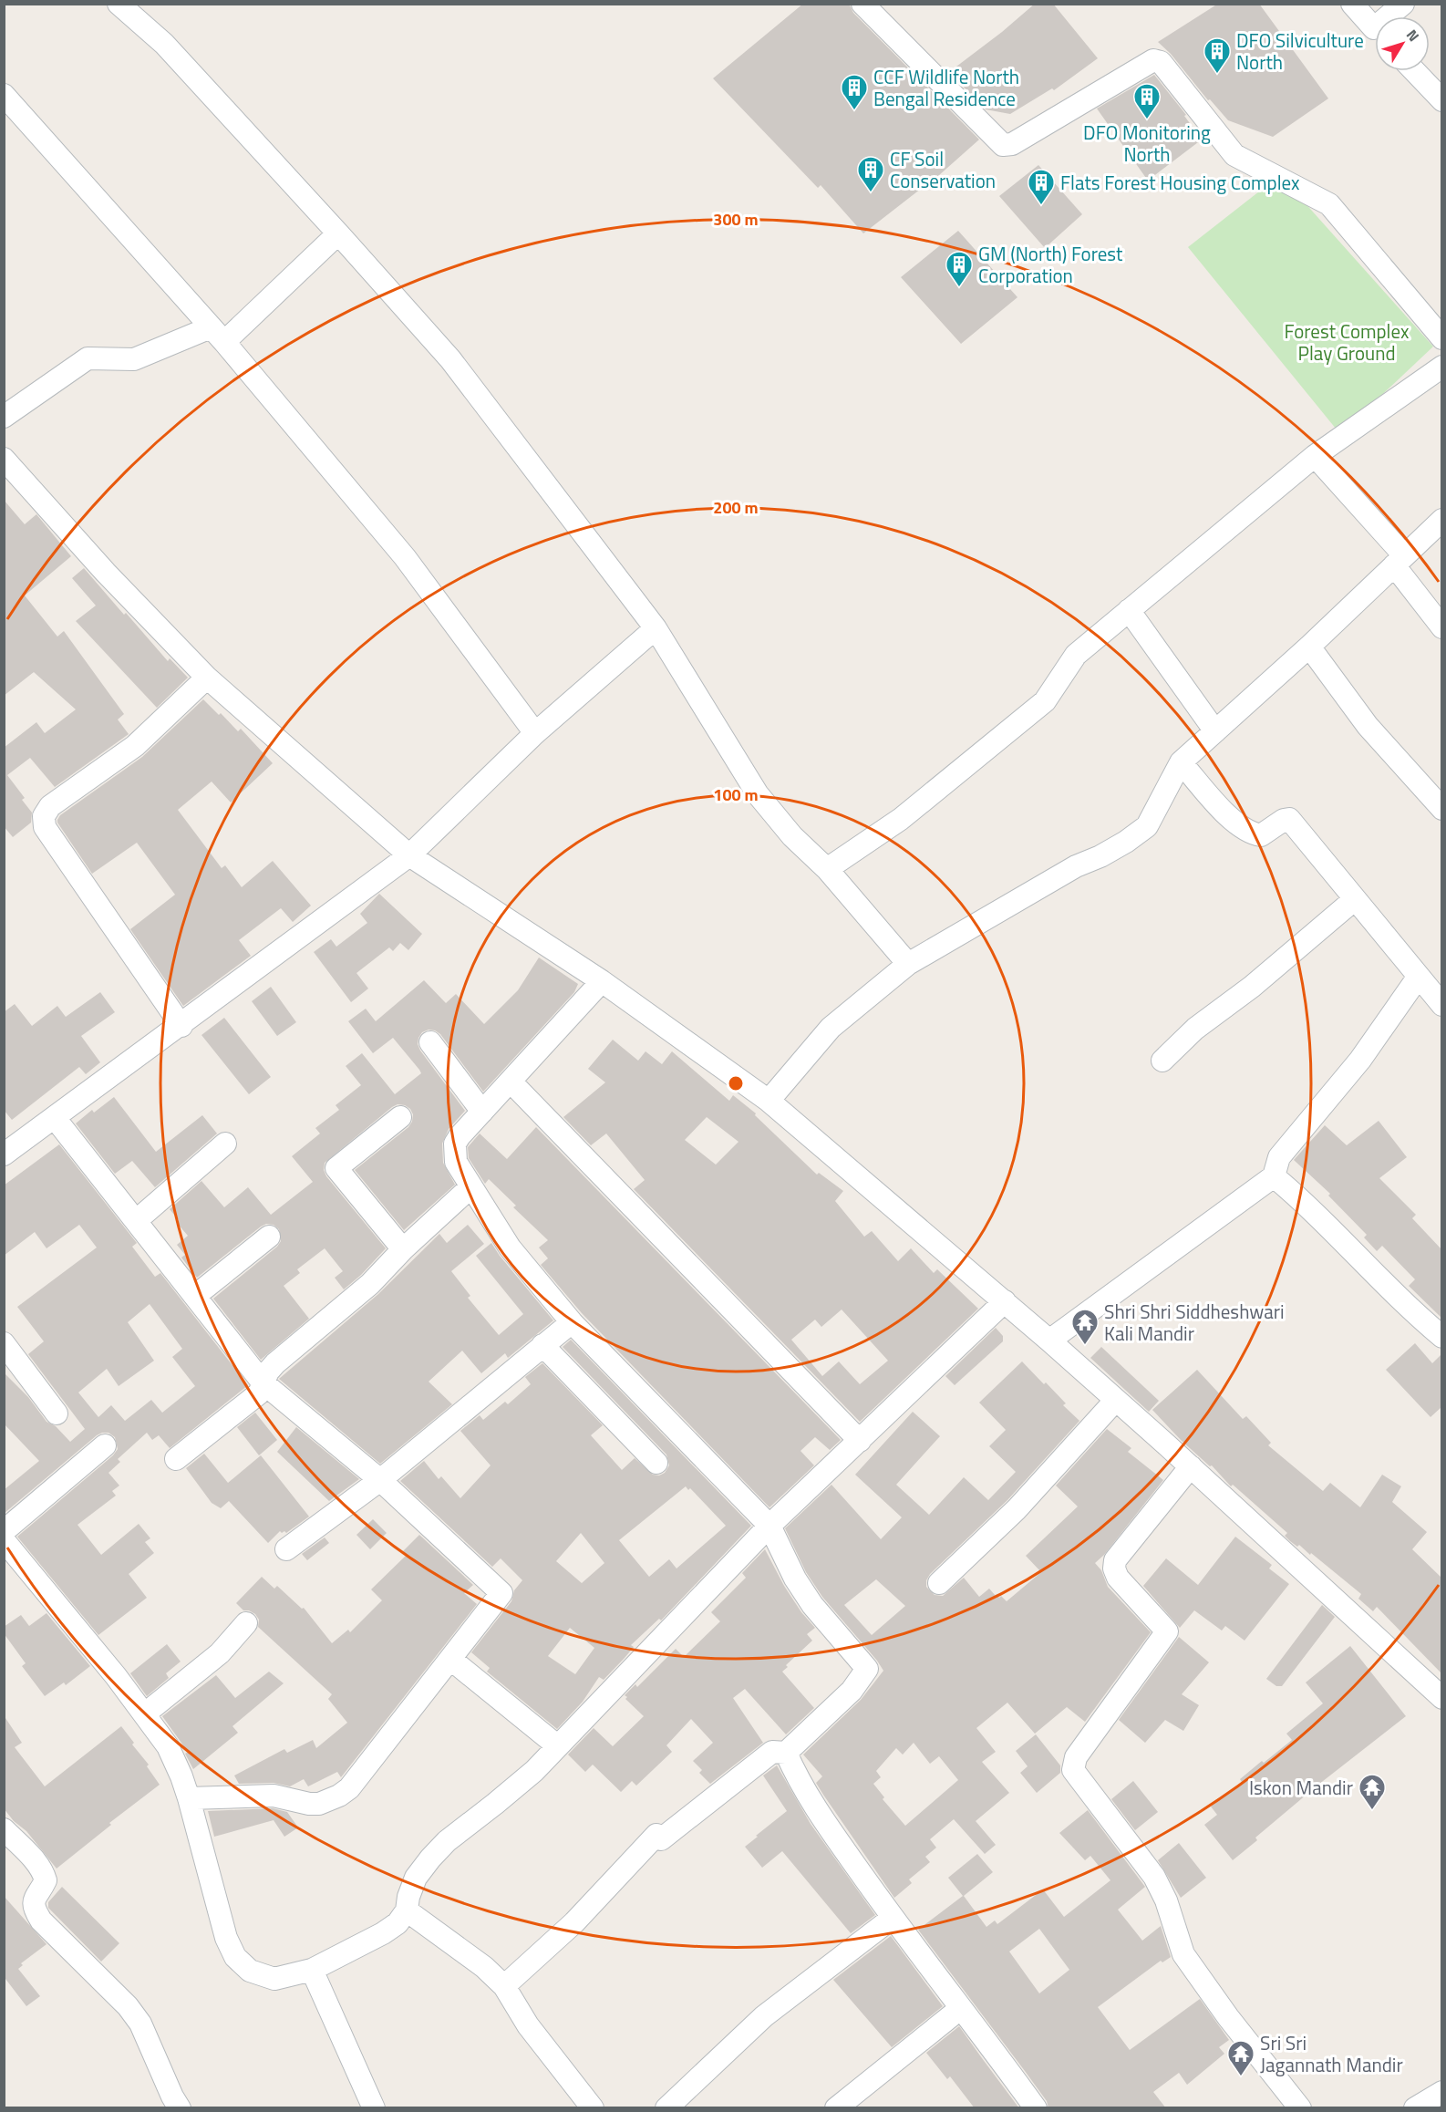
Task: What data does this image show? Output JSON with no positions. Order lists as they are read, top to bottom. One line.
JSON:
{"parks":["Forest Complex Play Ground"],"places":{"building":["DFO Silviculture North","CCF Wildlife North Bengal Residence","DFO Monitoring North","CF Soil Conservation","Flats Forest Housing Complex","GM (North) Forest Corporation"],"temple":["Shri Shri Siddheshwari Kali Mandir","Iskon Mandir","Sri Sri Jagannath Mandir"]},"north":"top right","rings":["300 m","200 m","100 m"]}
